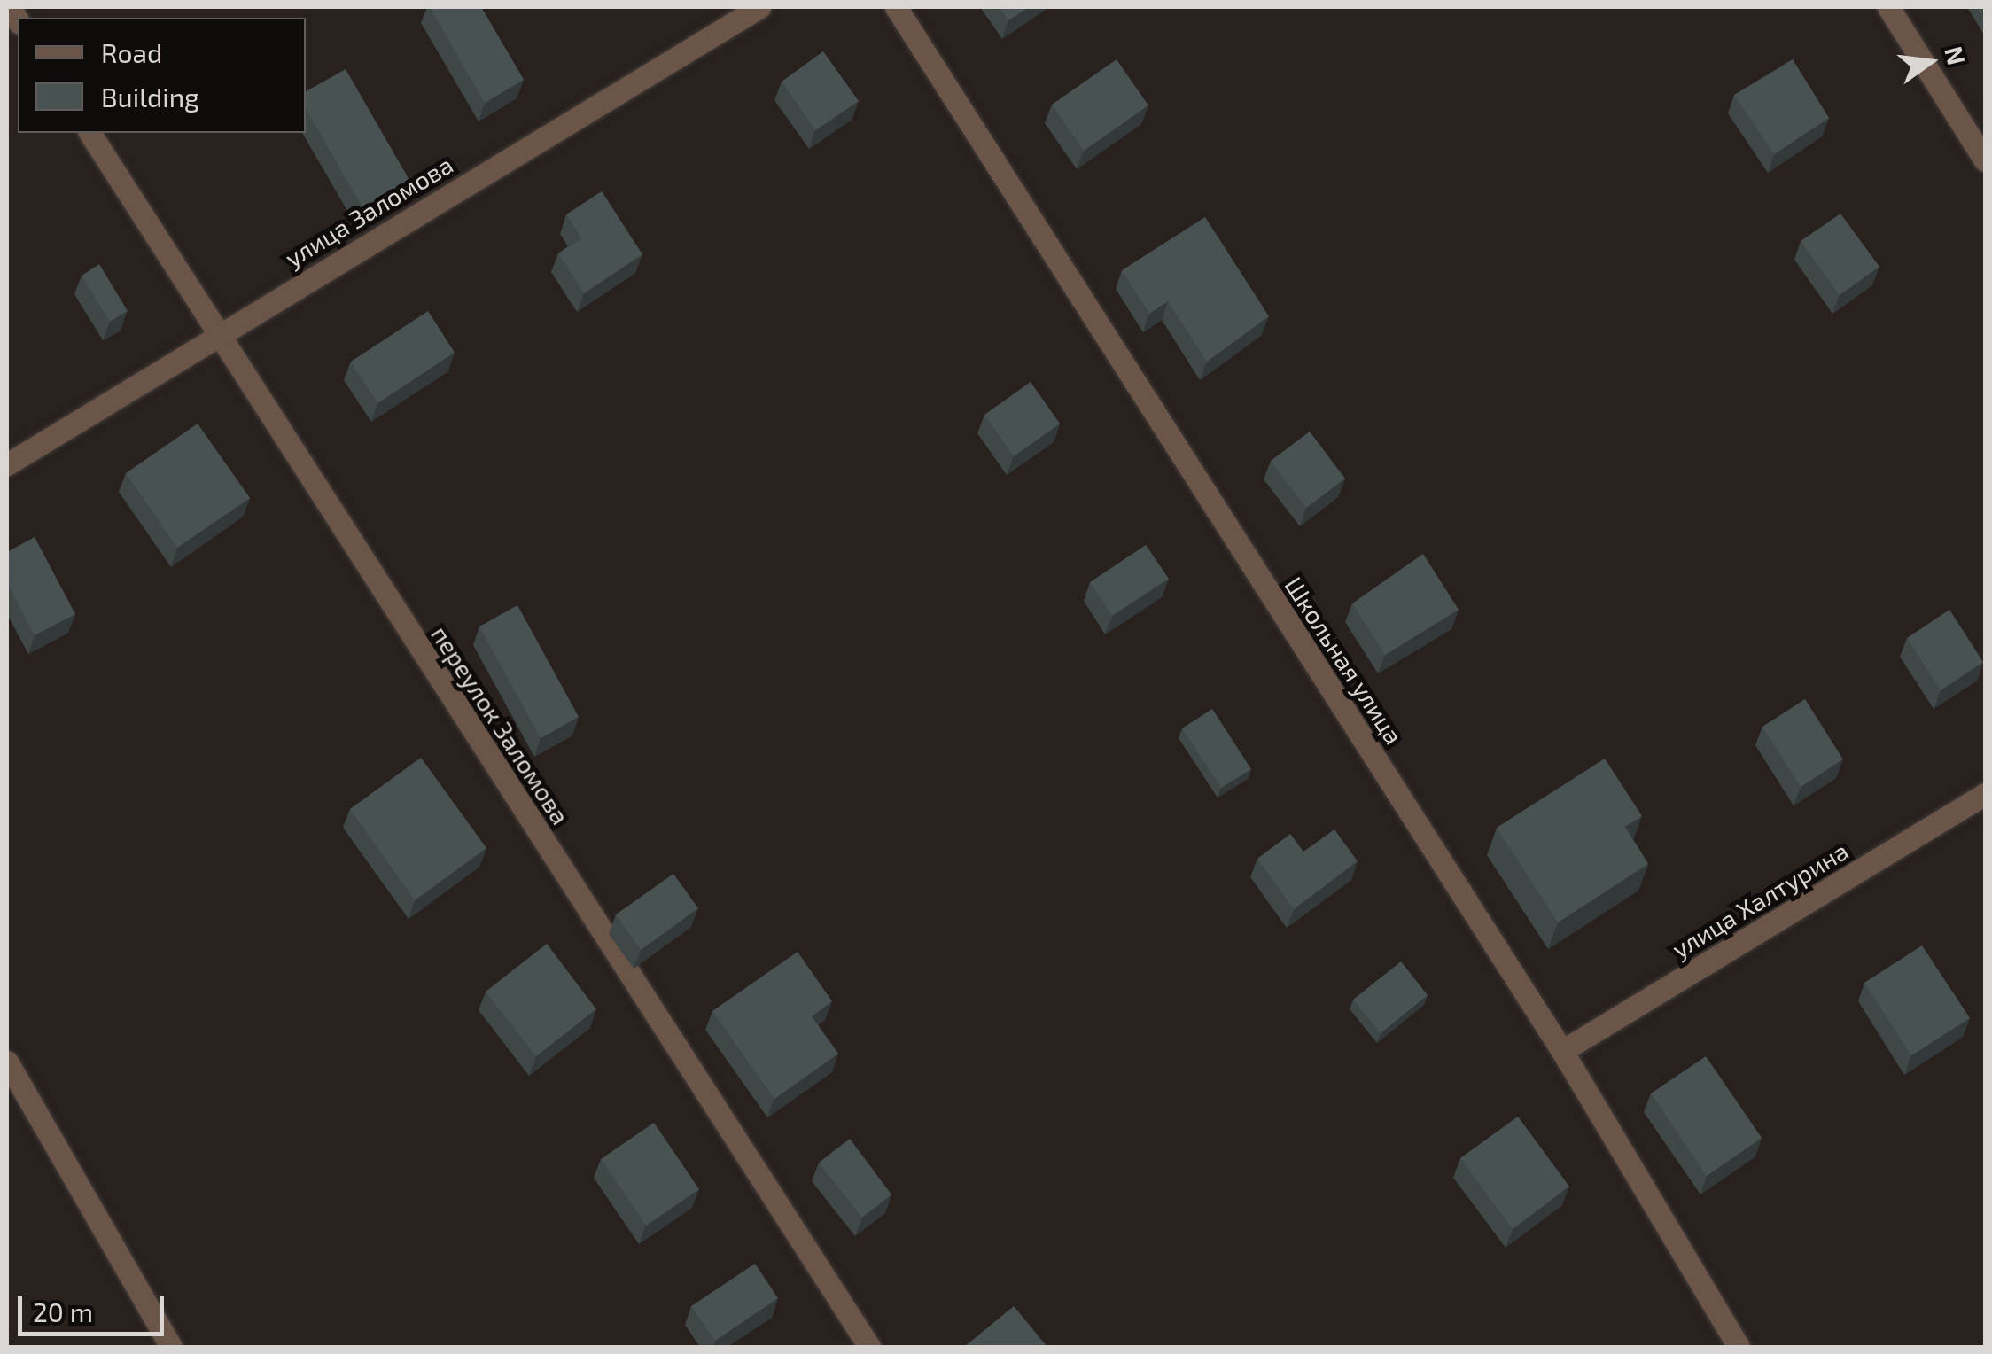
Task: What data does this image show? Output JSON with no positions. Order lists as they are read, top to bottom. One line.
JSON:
{"streets":{"street":["улица Заломова","Школьная улица","переулок Заломова","улица Халтурина"]},"crossings":[["улица Заломова","переулок Заломова"],["Школьная улица","улица Халтурина"]],"legend":["Road","Building"],"scale_bar":"20 m","north":"right"}
